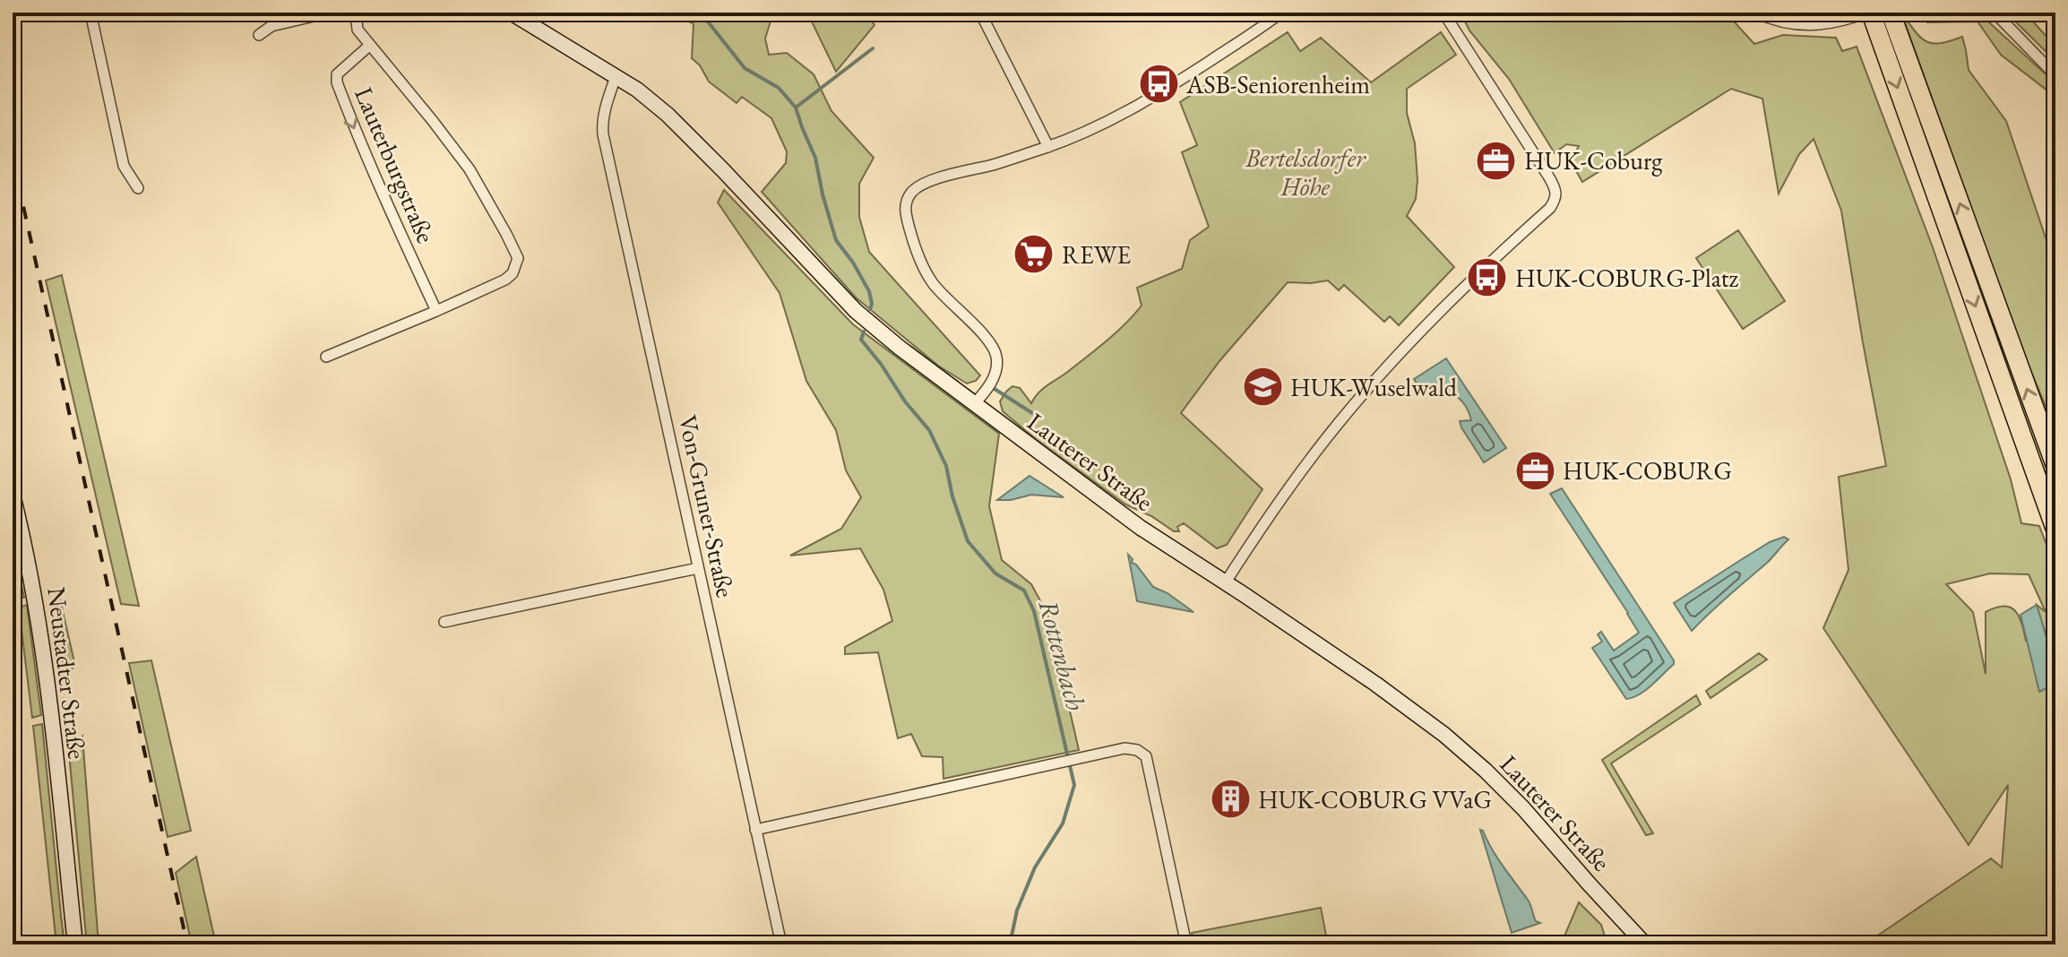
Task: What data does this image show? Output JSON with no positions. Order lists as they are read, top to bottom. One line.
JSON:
{"streets":{"street":["Lauterburgstraße","Lauterer Straße","Von-Gruner-Straße","Neustadter Straße"]},"crossings":[["Lauterer Straße","Von-Gruner-Straße"]],"water":["Rottenbach"],"parks":["Bertelsdorfer Höhe"],"places":{"bus stop":["ASB-Seniorenheim","HUK-COBURG-Platz"],"office":["HUK-Coburg","HUK-COBURG"],"supermarket":["REWE"],"school or university":["HUK-Wuselwald"],"building":["HUK-COBURG VVaG"]}}
